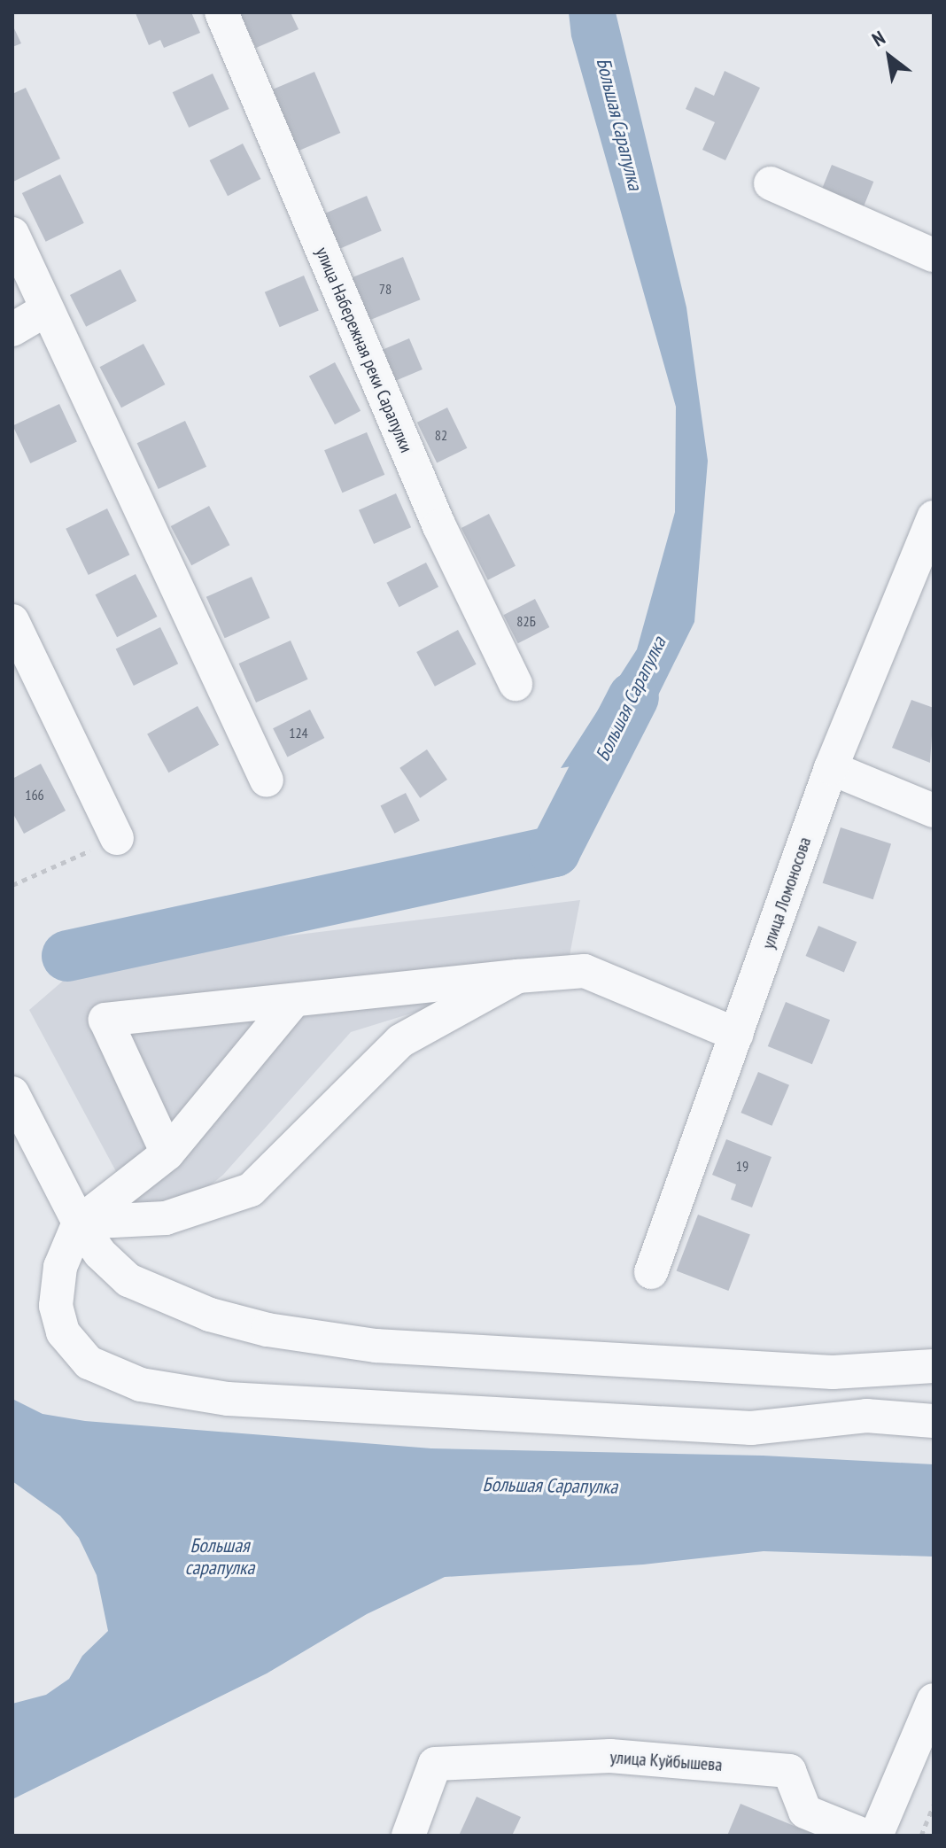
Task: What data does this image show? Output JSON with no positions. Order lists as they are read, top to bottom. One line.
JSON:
{"streets":{"street":["улица Набережная реки Сарапулки","улица Ломоносова","улица Куйбышева"]},"water":["Большая Сарапулка","Большая сарапулка"],"house_numbers":["78","82","82Б","124","166","19"],"north":"top left"}
